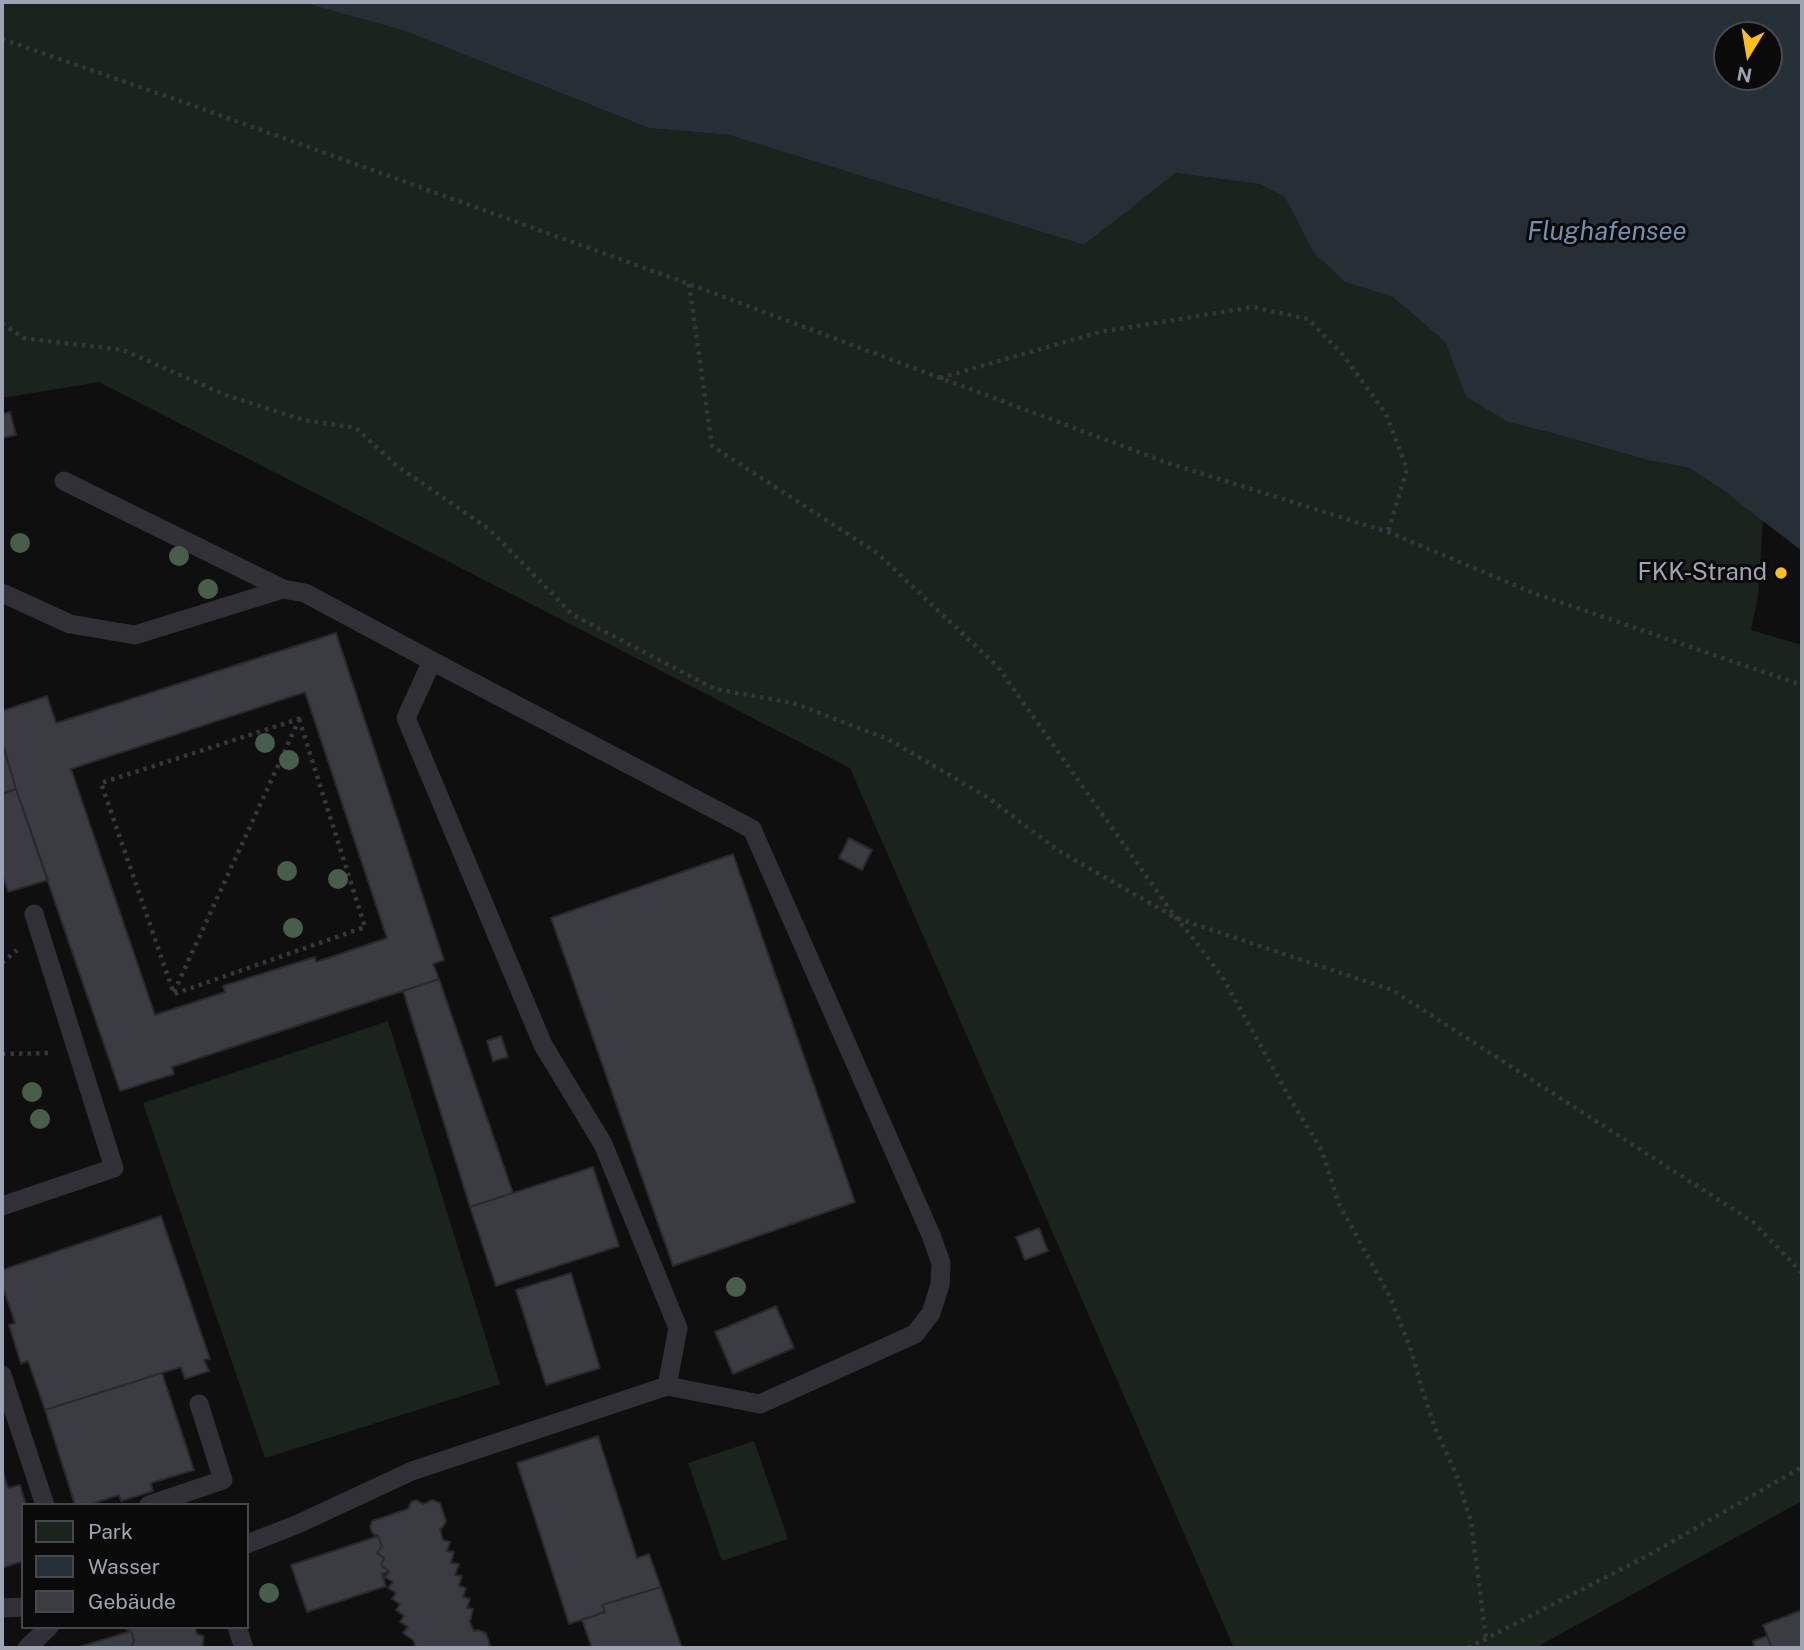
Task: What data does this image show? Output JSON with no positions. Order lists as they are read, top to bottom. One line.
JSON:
{"water":["Flughafensee"],"places":["FKK-Strand"],"legend":["Park","Wasser","Gebäude"],"north":"bottom"}
